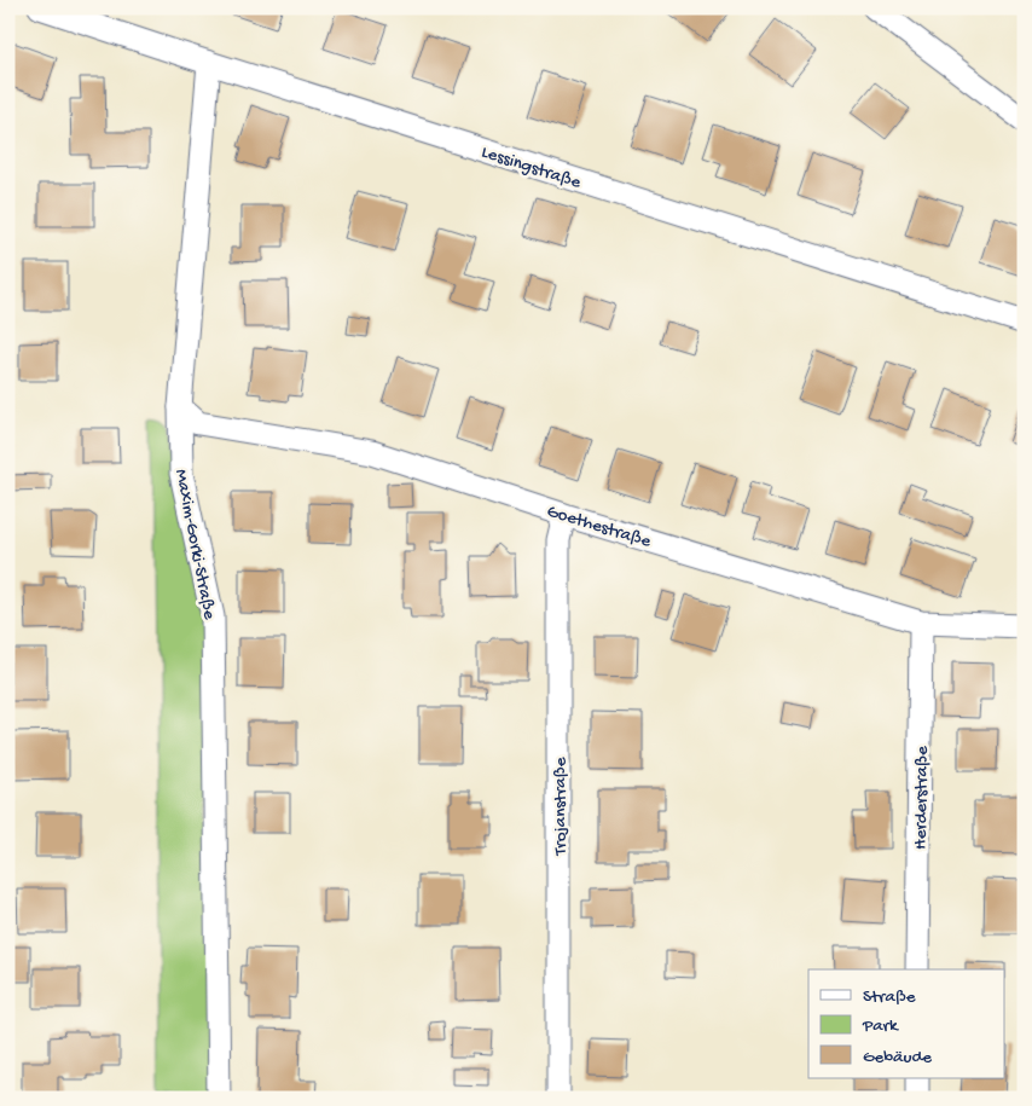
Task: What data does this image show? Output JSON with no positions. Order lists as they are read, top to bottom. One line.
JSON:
{"streets":{"street":["Lessingstraße","Goethestraße","Maxim-Gorki-Straße","Herderstraße","Trojanstraße"]},"crossings":[["Lessingstraße","Maxim-Gorki-Straße"],["Goethestraße","Maxim-Gorki-Straße"],["Goethestraße","Herderstraße"],["Goethestraße","Trojanstraße"]],"legend":["Straße","Park","Gebäude"]}
